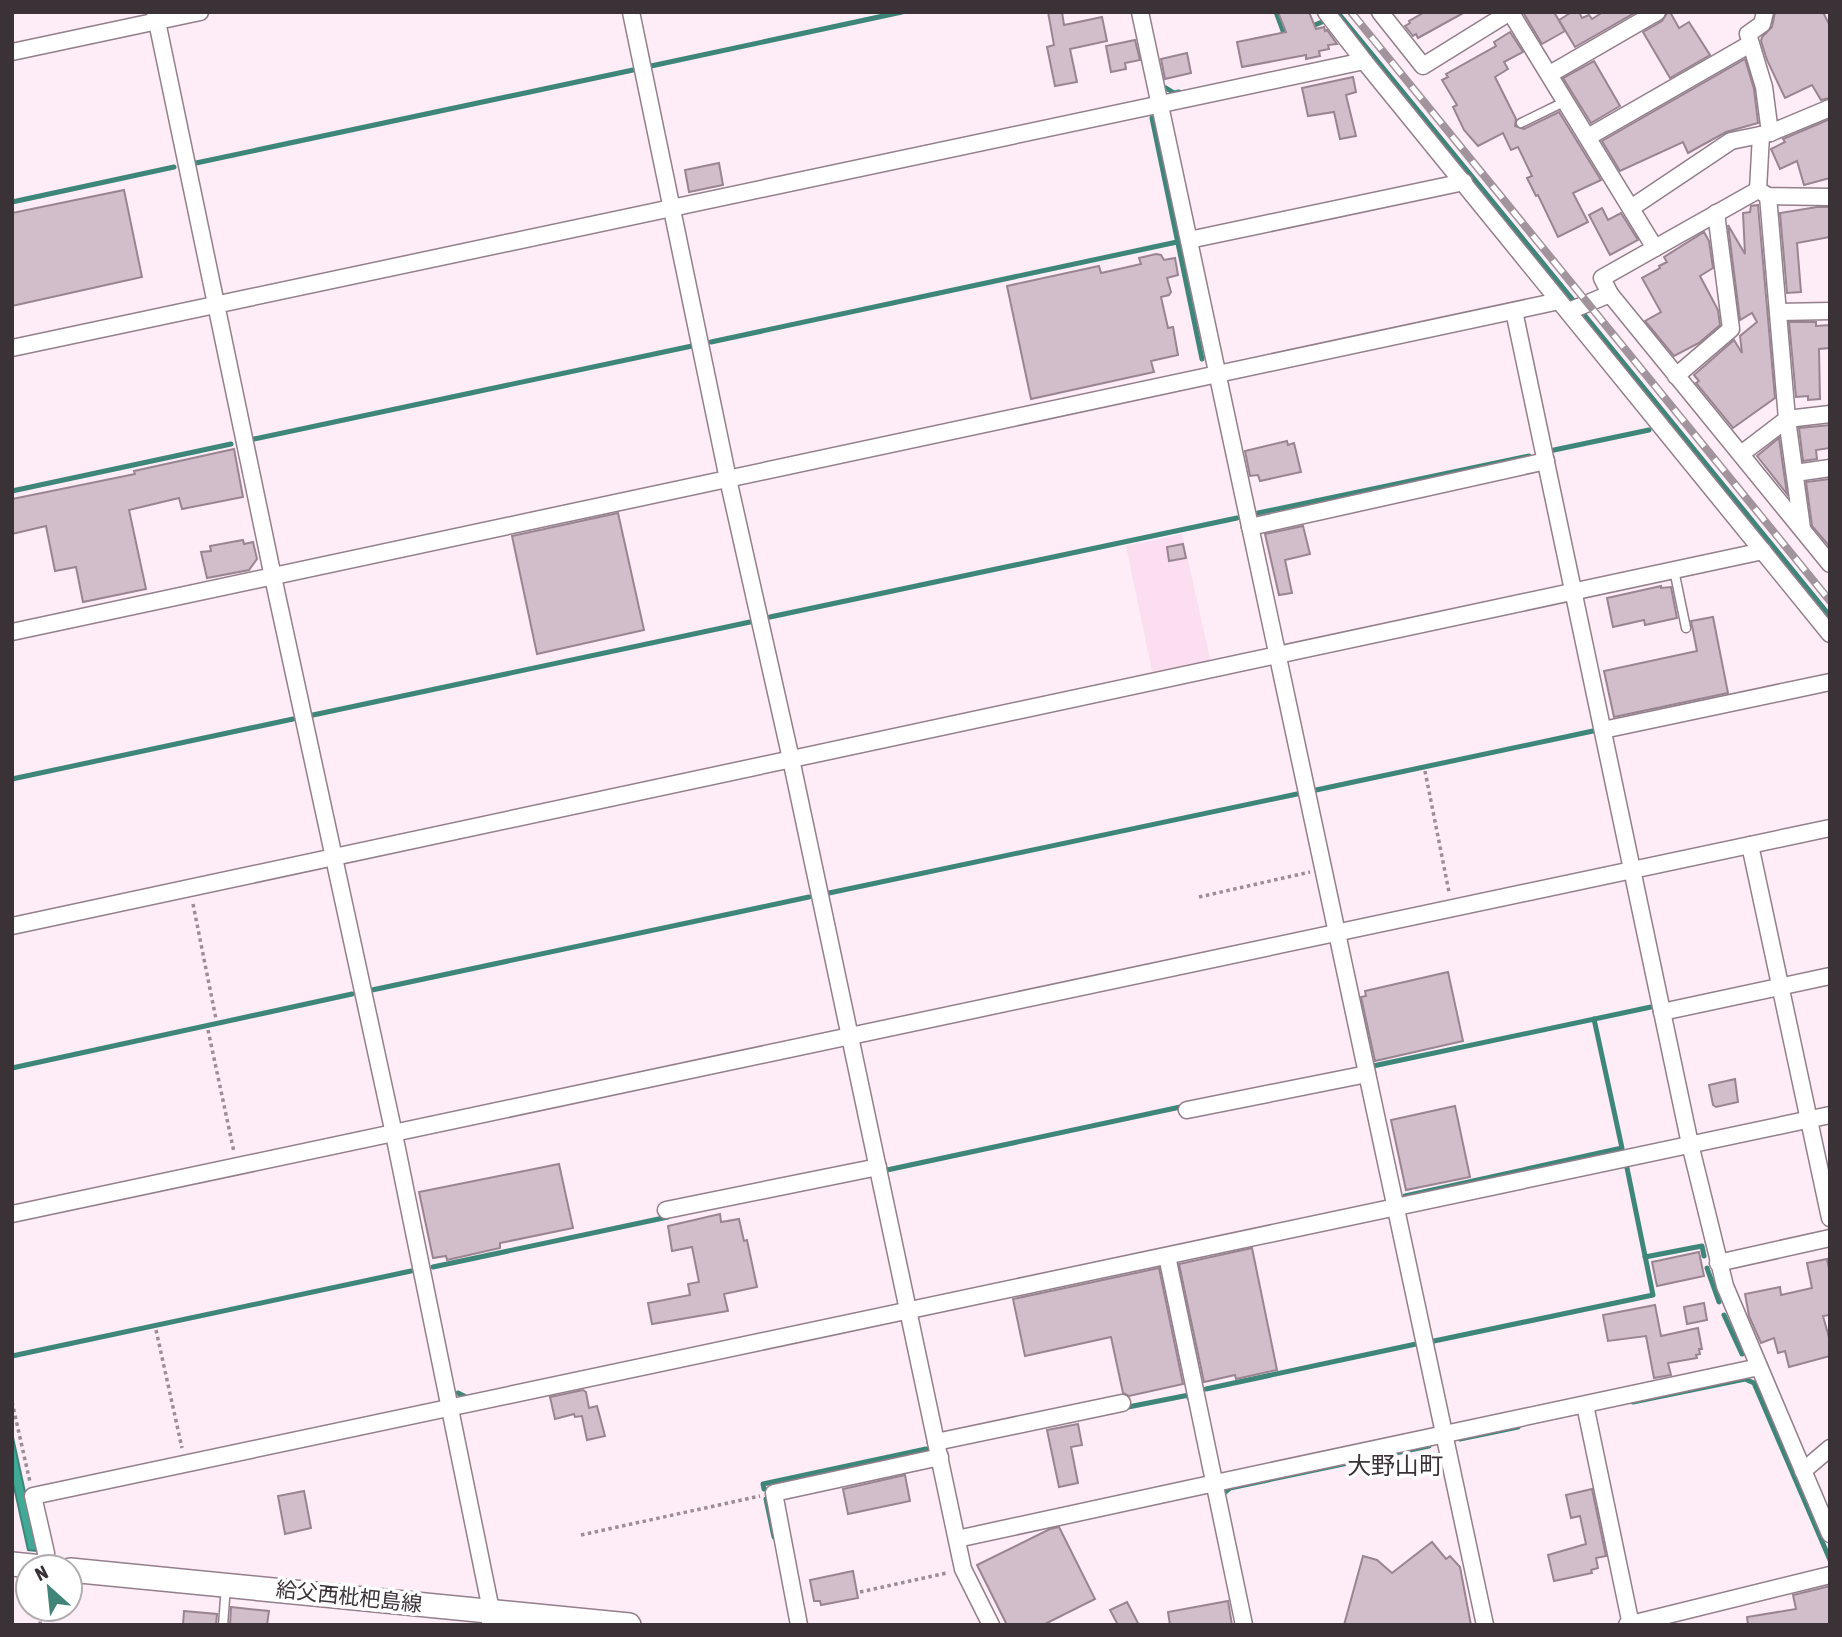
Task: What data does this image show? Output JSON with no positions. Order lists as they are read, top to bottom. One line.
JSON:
{"streets":{"main road":["給父西枇杷島線"]},"districts":["大野山町"],"north":"top left"}
